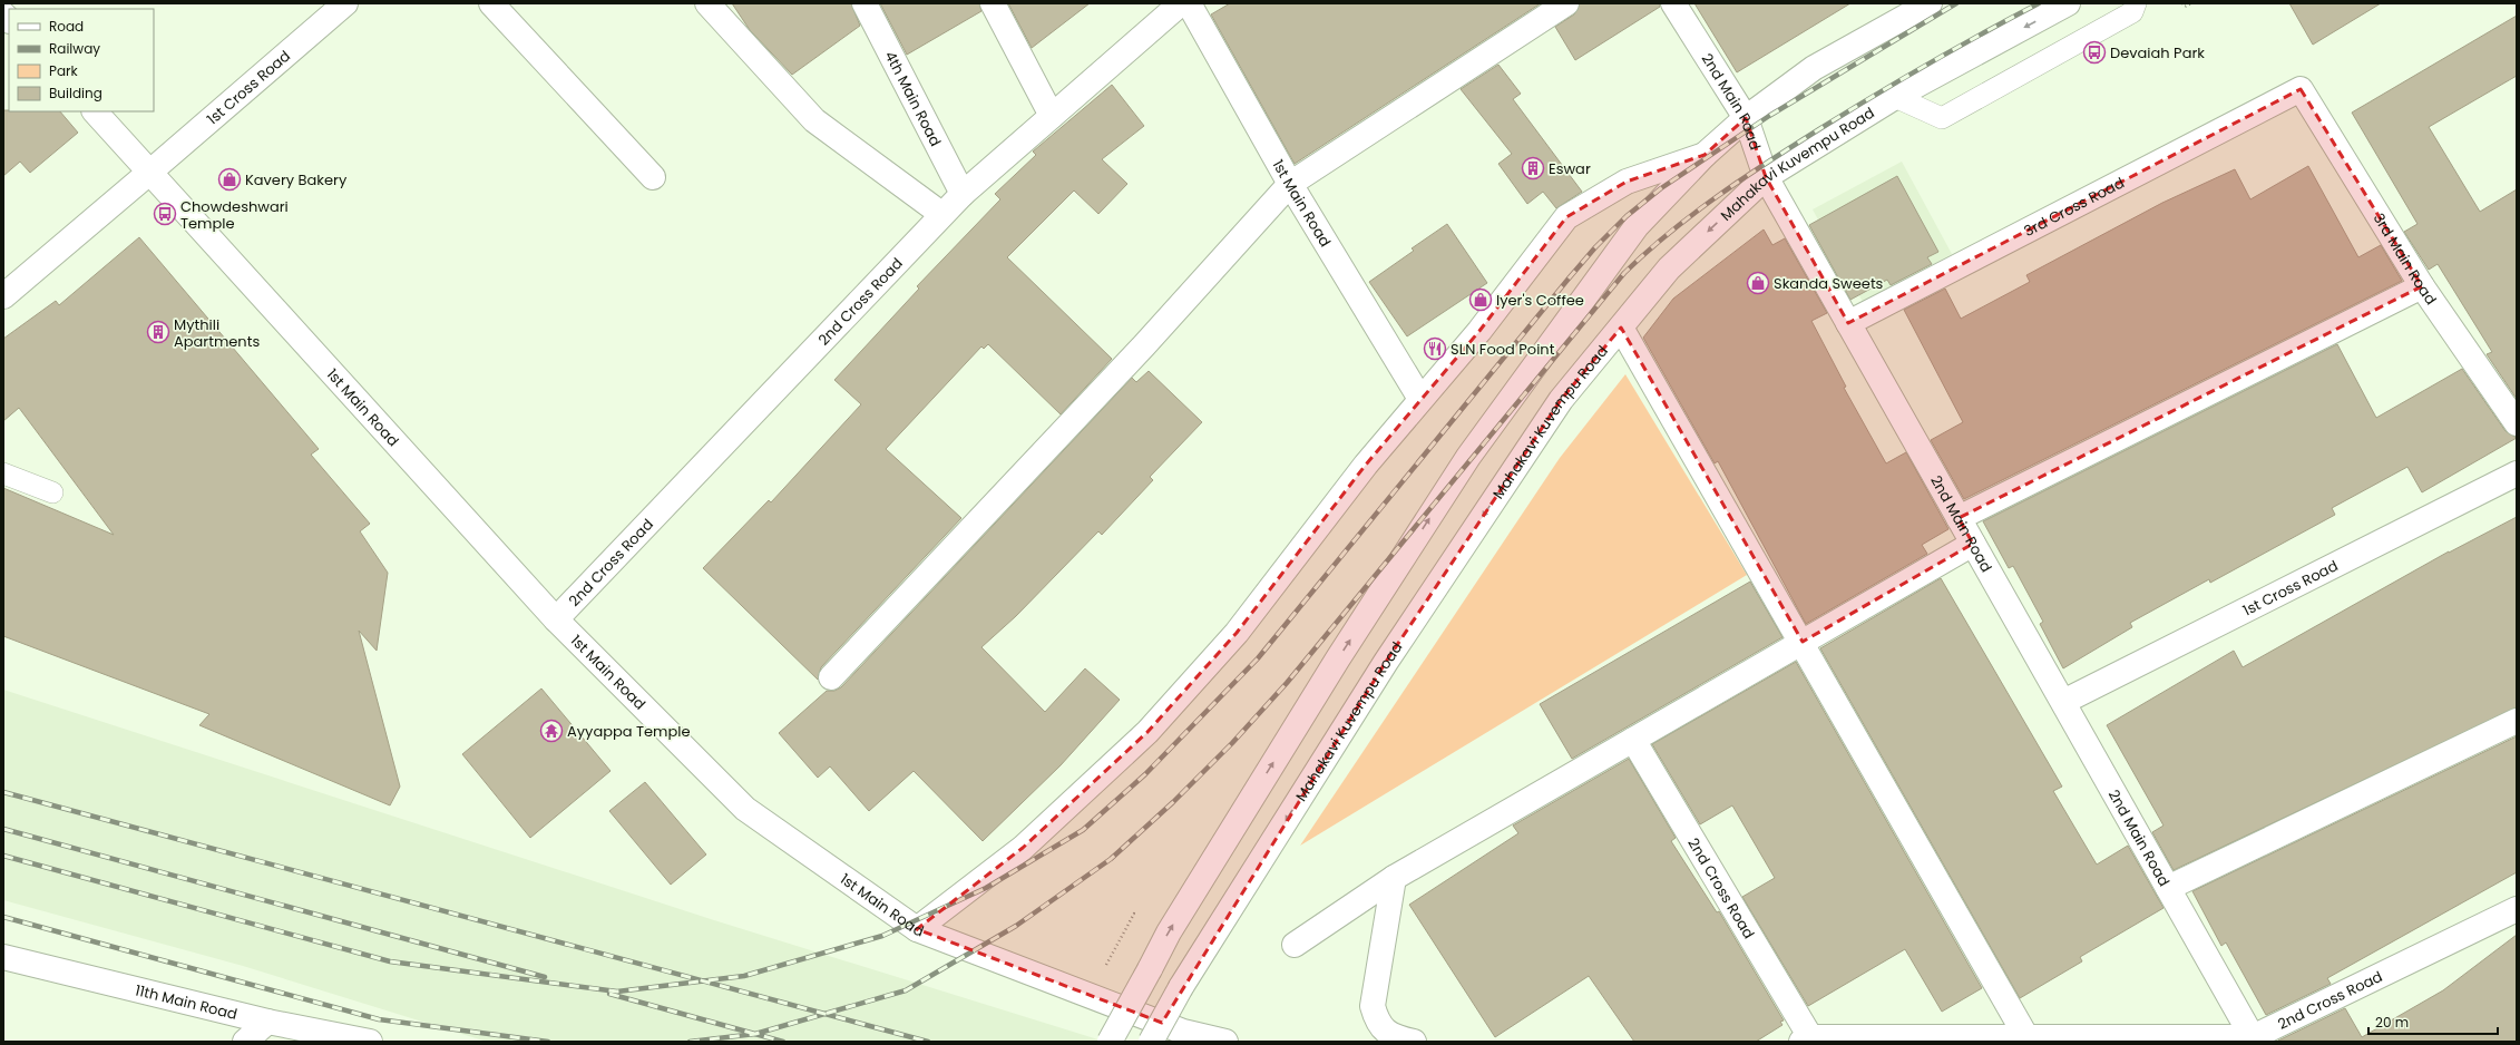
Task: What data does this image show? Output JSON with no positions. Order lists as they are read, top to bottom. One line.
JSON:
{"streets":{"street":["1st Cross Road","4th Main Road","2nd Main Road","Mahakavi Kuvempu Road","1st Main Road","3rd Cross Road","3rd Main Road","2nd Cross Road","11th Main Road"]},"crossings":[["1st Cross Road","2nd Main Road"],["1st Cross Road","1st Main Road"],["4th Main Road","2nd Cross Road"],["2nd Main Road","Mahakavi Kuvempu Road"],["2nd Main Road","3rd Cross Road"],["2nd Main Road","2nd Cross Road"],["1st Main Road","2nd Cross Road"],["3rd Cross Road","3rd Main Road"]],"places":{"bus stop":["Devaiah Park","Chowdeshwari Temple"],"building":["Eswar","Mythili Apartments"],"shop":["Kavery Bakery","Skanda Sweets","Iyer's Coffee"],"restaurant":["SLN Food Point"],"temple":["Ayyappa Temple"]},"legend":["Road","Railway","Park","Building"],"scale_bar":"20 m"}
